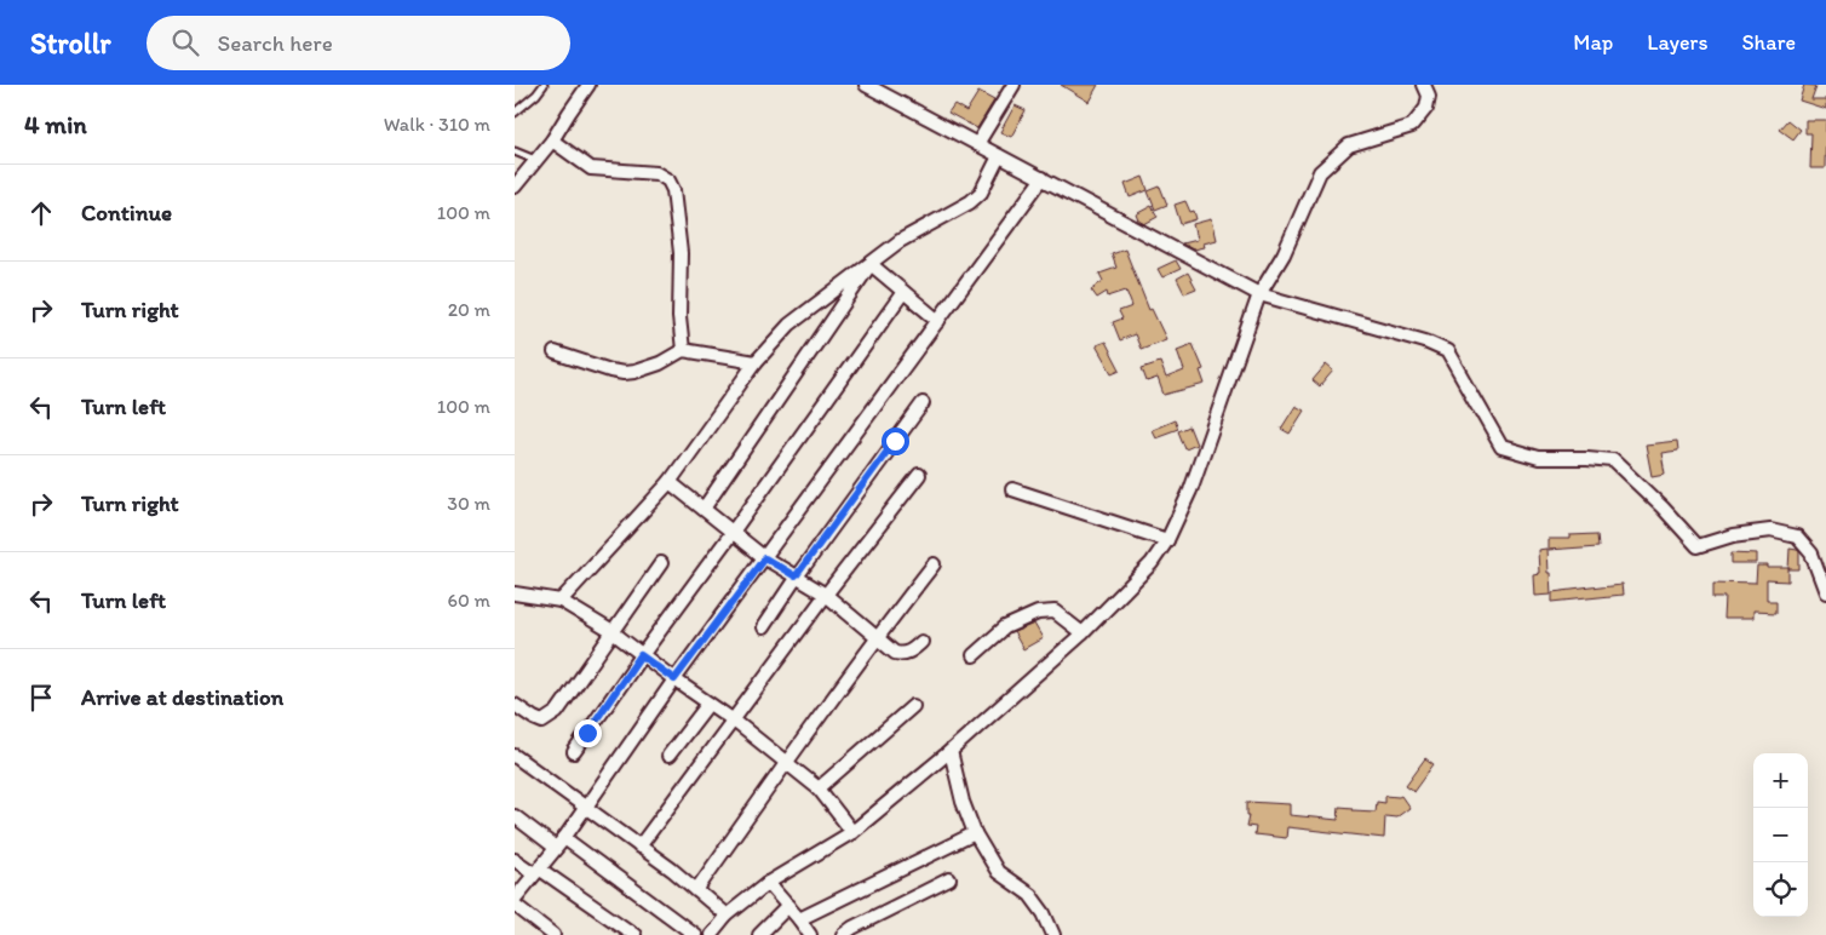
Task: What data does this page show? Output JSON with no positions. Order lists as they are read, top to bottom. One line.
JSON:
{"page":{"header":"Strollr","search":"Search here","nav":["Map","Layers","Share"],"heading":["4 min","Walk · 310 m"],"list":[["Continue","100 m"],["Turn right","20 m"],["Turn left","100 m"],["Turn right","30 m"],["Turn left","60 m"],"Arrive at destination"],"map_buttons":["+","−"]}}
